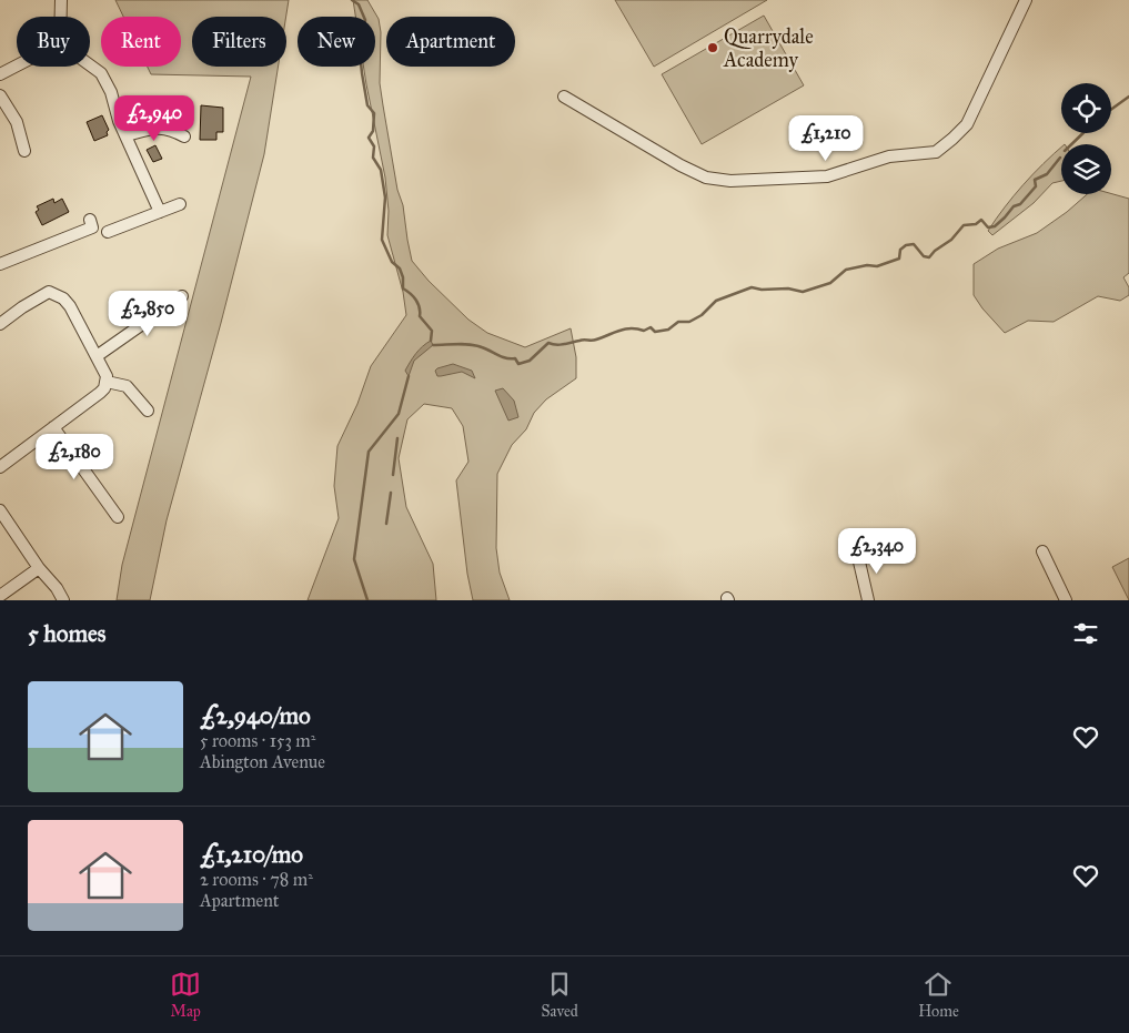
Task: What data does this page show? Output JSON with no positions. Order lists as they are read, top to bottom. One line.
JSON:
{"places":["Quarrydale Academy"],"page":{"chip":["Buy","Rent","Filters","New","Apartment"],"price":["£2,940","£1,210","£2,850","£2,180","£2,340"],"heading":"5 homes","list":[{"name":"£2,940/mo","note":"5 rooms · 153 m² · Abington Avenue"},{"name":"£1,210/mo","note":"2 rooms · 78 m² · Apartment"}],"tabs":["Map","Saved","Home"]}}
